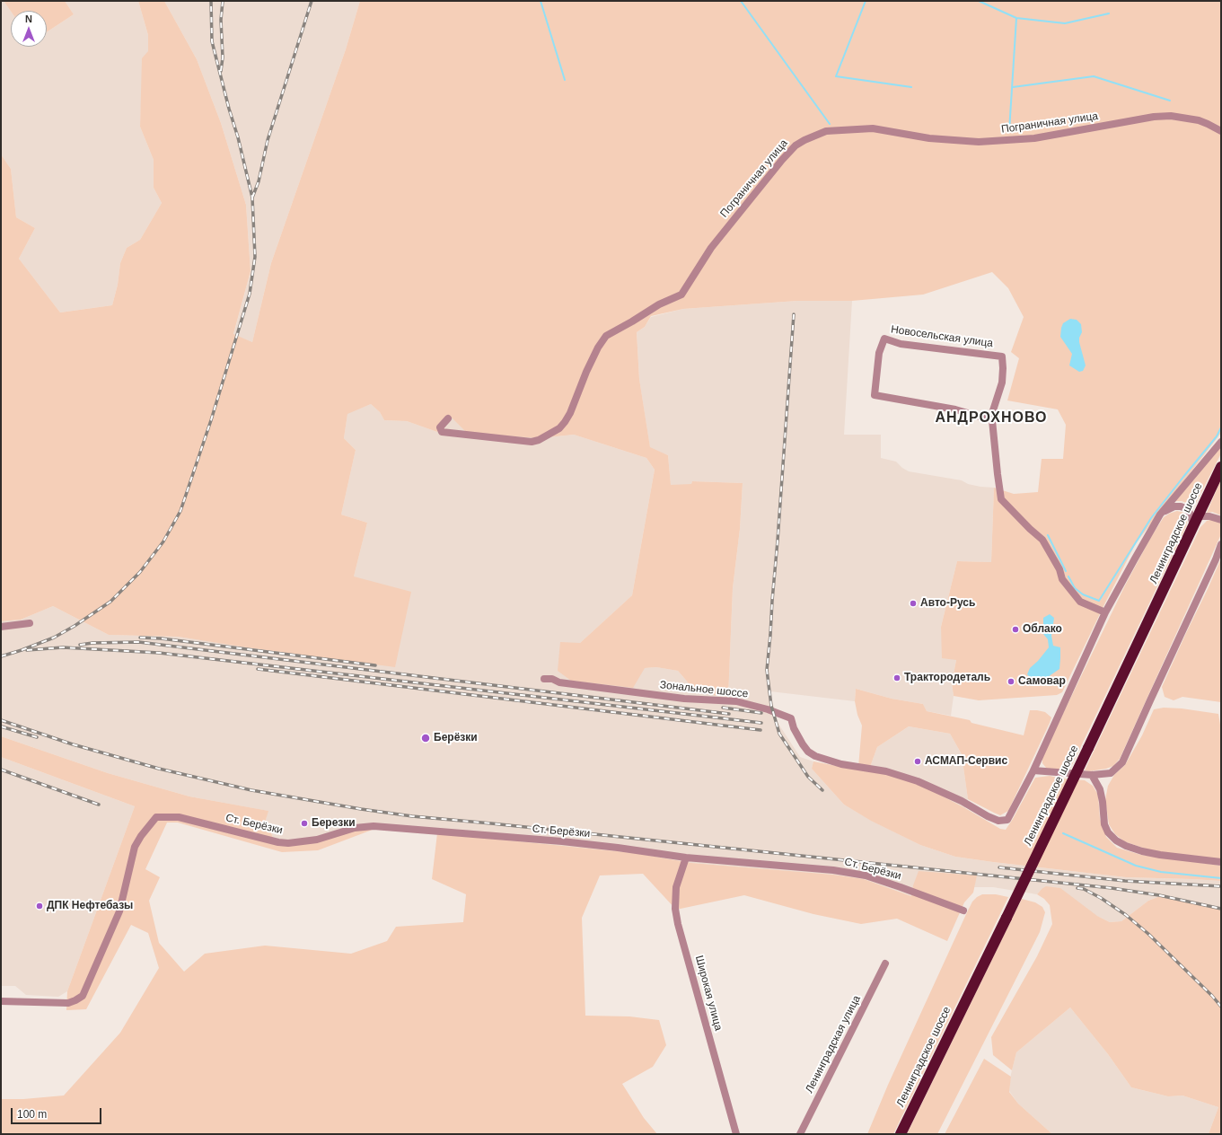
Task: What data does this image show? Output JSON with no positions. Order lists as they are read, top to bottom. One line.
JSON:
{"streets":{"highway":["Ленинградское шоссе"],"street":["Пограничная улица","Новосельская улица","Зональное шоссе","Ст. Берёзки","Широкая улица","Ленинградская улица"]},"crossings":[["Ст. Берёзки","Широкая улица"]],"districts":["АНДРОХНОВО"],"places":["Авто-Русь","Облако","Трактородеталь","Самовар","Берёзки","АСМАП-Сервис","Березки","ДПК Нефтебазы"],"scale_bar":"100 m","north":"top"}
